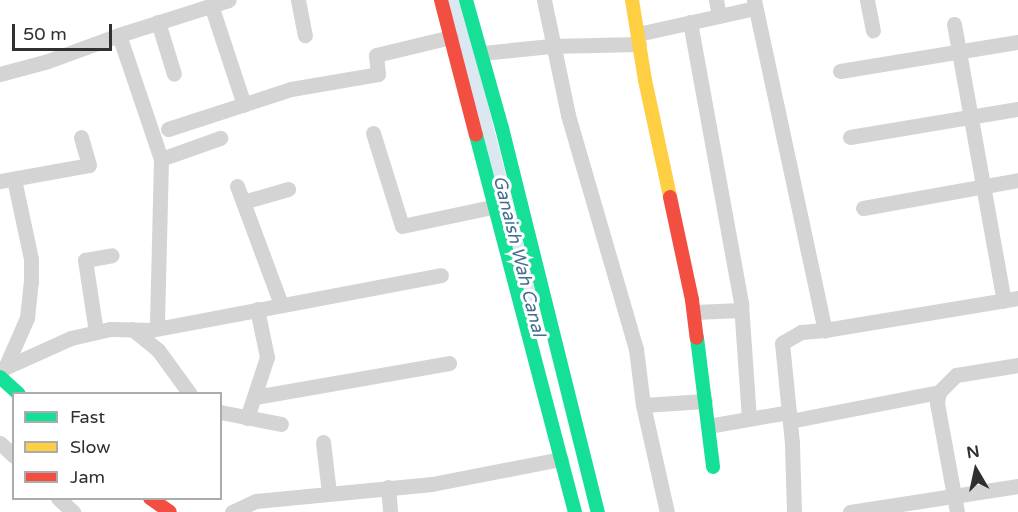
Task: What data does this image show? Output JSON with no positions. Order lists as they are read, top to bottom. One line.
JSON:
{"water":["Ganaish Wah Canal"],"legend":["Fast","Slow","Jam"],"scale_bar":"50 m","north":"top"}
